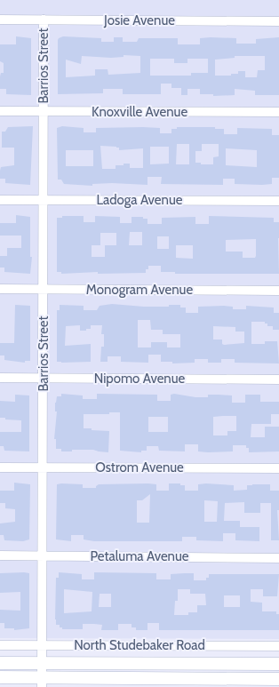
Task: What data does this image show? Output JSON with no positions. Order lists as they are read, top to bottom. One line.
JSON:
{"streets":{"main road":["North Studebaker Road"],"street":["Josie Avenue","Barrios Street","Knoxville Avenue","Ladoga Avenue","Monogram Avenue","Nipomo Avenue","Ostrom Avenue","Petaluma Avenue"]},"crossings":[["Josie Avenue","Barrios Street"],["Barrios Street","Knoxville Avenue"],["Barrios Street","Ladoga Avenue"],["Barrios Street","Monogram Avenue"],["Barrios Street","Nipomo Avenue"],["Barrios Street","Ostrom Avenue"],["Barrios Street","Petaluma Avenue"],["Barrios Street","North Studebaker Road"]]}
